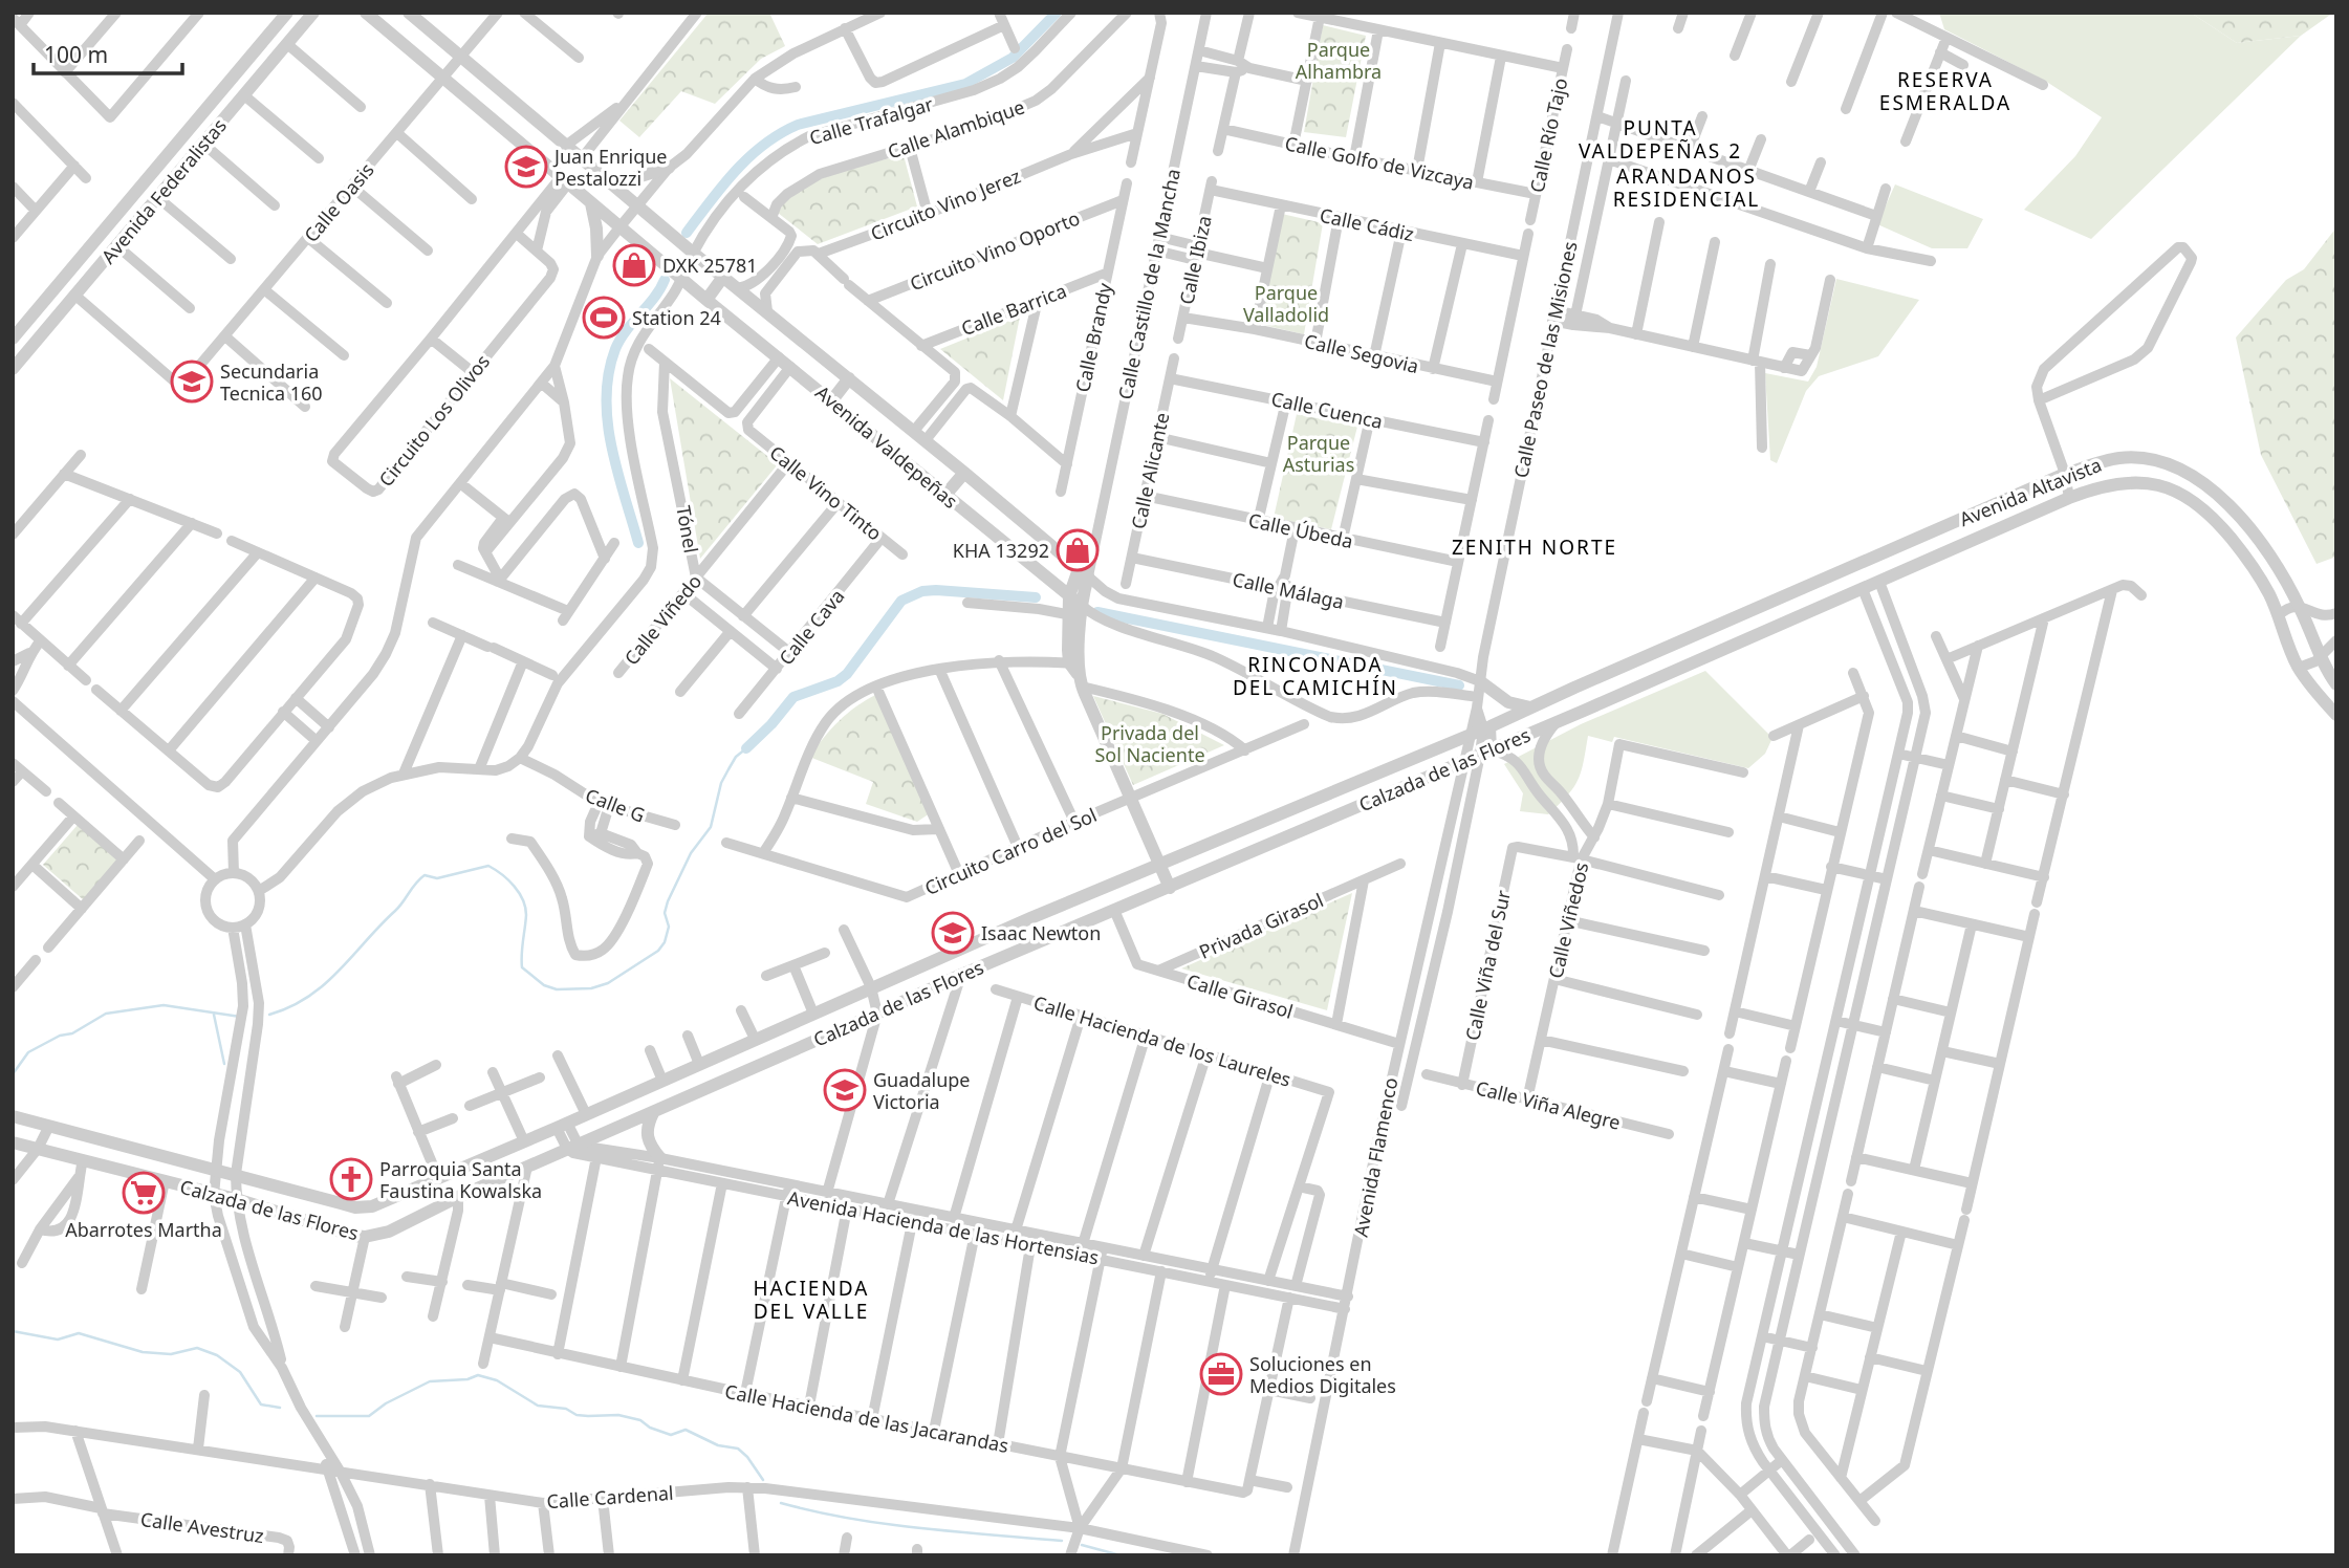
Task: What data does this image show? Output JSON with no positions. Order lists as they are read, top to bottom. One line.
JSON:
{"streets":{"street":["Calle Trafalgar","Calle Alambique","Calle Río Tajo","Calle Golfo de Vizcaya","Avenida Federalistas","Calle Oasis","Circuito Vino Jerez","Calle Cádiz","Circuito Vino Oporto","Calle Ibiza","Calle Castillo de la Mancha","Calle Barrica","Calle Brandy","Calle Segovia","Calle Paseo de las Misiones","Calle Cuenca","Circuito Los Olivos","Avenida Valdepeñas","Calle Alicante","Avenida Altavista","Calle Vino Tinto","Tónel","Calle Úbeda","Calle Málaga","Calle Viñedo","Calle Cava","Calzada de las Flores","Calle G","Circuito Carro del Sol","Calle Viñedos","Privada Girasol","Calle Viña del Sur","Calle Girasol","Calle Hacienda de los Laureles","Calle Viña Alegre","Avenida Flamenco","Avenida Hacienda de las Hortensias","Calle Hacienda de las Jacarandas","Calle Cardenal","Calle Avestruz"]},"crossings":[["Calle Trafalgar","Avenida Valdepeñas"],["Calle Trafalgar","Calle G"],["Calle Río Tajo","Calle Golfo de Vizcaya"],["Avenida Federalistas","Calle Oasis"],["Calle Oasis","Avenida Valdepeñas"],["Calle Cádiz","Calle Ibiza"],["Circuito Vino Oporto","Calle Brandy"],["Calle Ibiza","Calle Segovia"],["Calle Castillo de la Mancha","Avenida Valdepeñas"],["Calle Barrica","Calle Brandy"],["Calle Paseo de las Misiones","Avenida Valdepeñas"],["Calle Paseo de las Misiones","Calzada de las Flores"],["Calle Paseo de las Misiones","Avenida Flamenco"],["Calle Cuenca","Calle Alicante"],["Circuito Los Olivos","Avenida Valdepeñas"],["Calle Alicante","Calle Úbeda"],["Calle Alicante","Calle Málaga"],["Avenida Altavista","Calzada de las Flores"],["Calle Vino Tinto","Calle Viñedo"],["Calle Vino Tinto","Calle Cava"],["Tónel","Calle Viñedo"],["Tónel","Calle Cava"],["Calzada de las Flores","Calle Girasol"],["Calzada de las Flores","Avenida Flamenco"],["Calzada de las Flores","Avenida Hacienda de las Hortensias"],["Calle Viñedos","Calle Viña del Sur"],["Calle Viñedos","Calle Viña Alegre"],["Privada Girasol","Calle Girasol"],["Calle Viña del Sur","Calle Viña Alegre"],["Calle Girasol","Avenida Flamenco"],["Avenida Flamenco","Avenida Hacienda de las Hortensias"]],"districts":["RESERVA ESMERALDA","PUNTA VALDEPEÑAS 2","ARANDANOS RESIDENCIAL","ZENITH NORTE","RINCONADA DEL CAMICHÍN","HACIENDA DEL VALLE"],"parks":["Parque Alhambra","Parque Valladolid","Parque Asturias","Privada del Sol Naciente"],"places":{"school or university":["Juan Enrique Pestalozzi","Secundaria Tecnica 160","Isaac Newton","Guadalupe Victoria"],"shop":["DXK 25781","KHA 13292"],"sports":["Station 24"],"church":["Parroquia Santa Faustina Kowalska"],"supermarket":["Abarrotes Martha"],"office":["Soluciones en Medios Digitales"]},"scale_bar":"100 m"}
